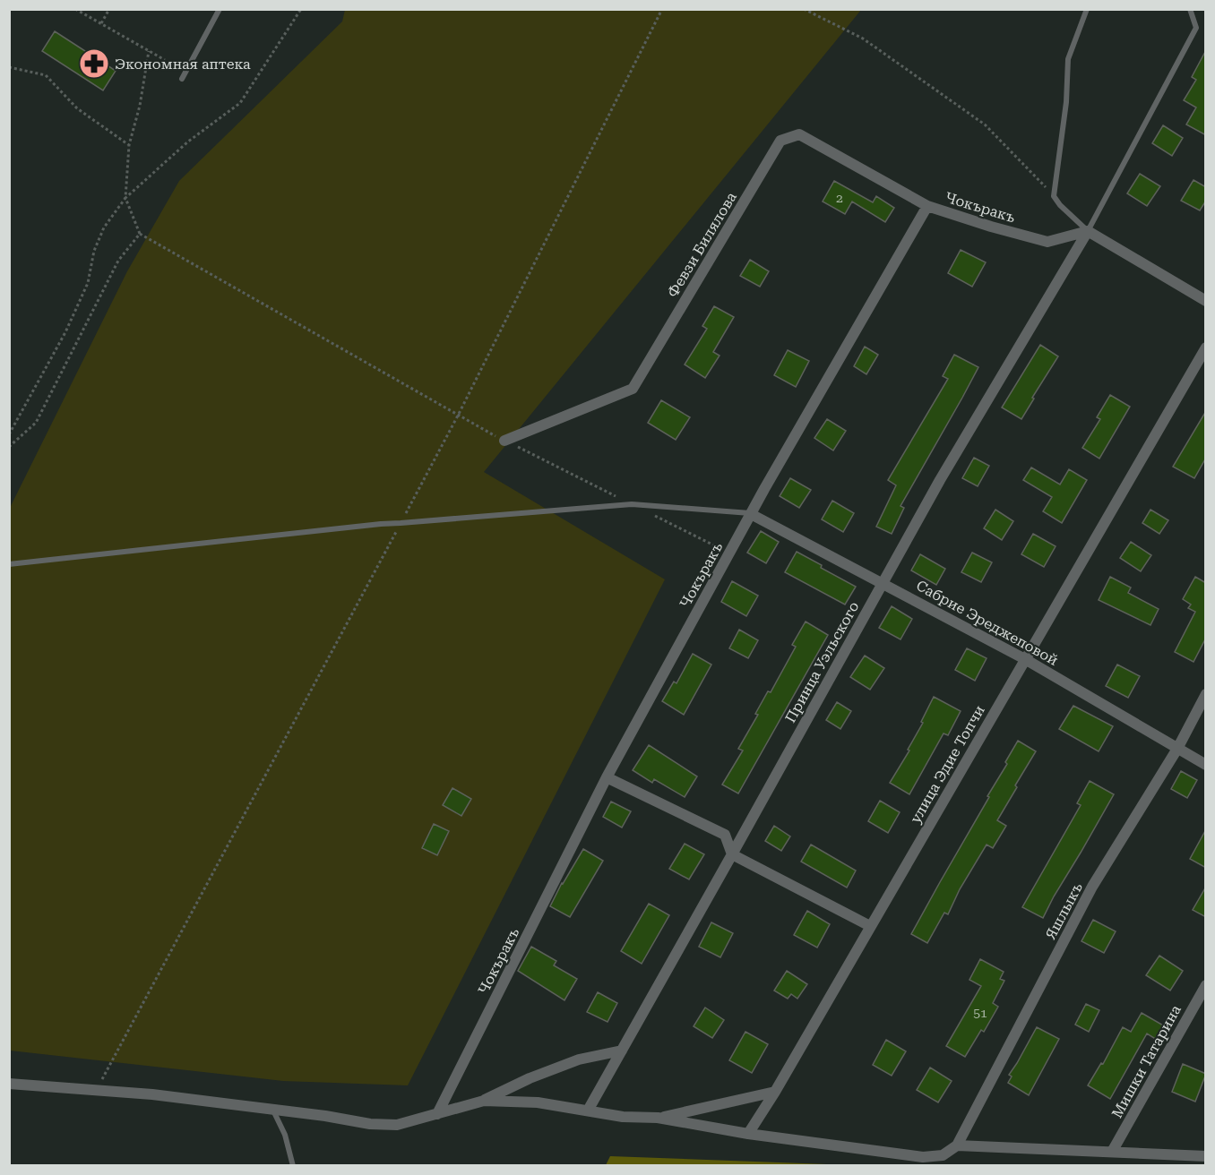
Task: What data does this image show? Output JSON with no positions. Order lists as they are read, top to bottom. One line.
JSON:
{"streets":{"street":["Чокъракъ","Февзи Билялова","Сабрие Эреджеповой","Принца Уэльского","улица Эдие Топчи","Яшлыкъ","Мишки Татарина"]},"crossings":[["Чокъракъ","Февзи Билялова"],["Чокъракъ","Сабрие Эреджеповой"],["Чокъракъ","Принца Уэльского"],["Сабрие Эреджеповой","Принца Уэльского"],["Сабрие Эреджеповой","улица Эдие Топчи"],["Сабрие Эреджеповой","Яшлыкъ"]],"places":{"pharmacy":["Экономная аптека"]},"house_numbers":["2","51"]}
